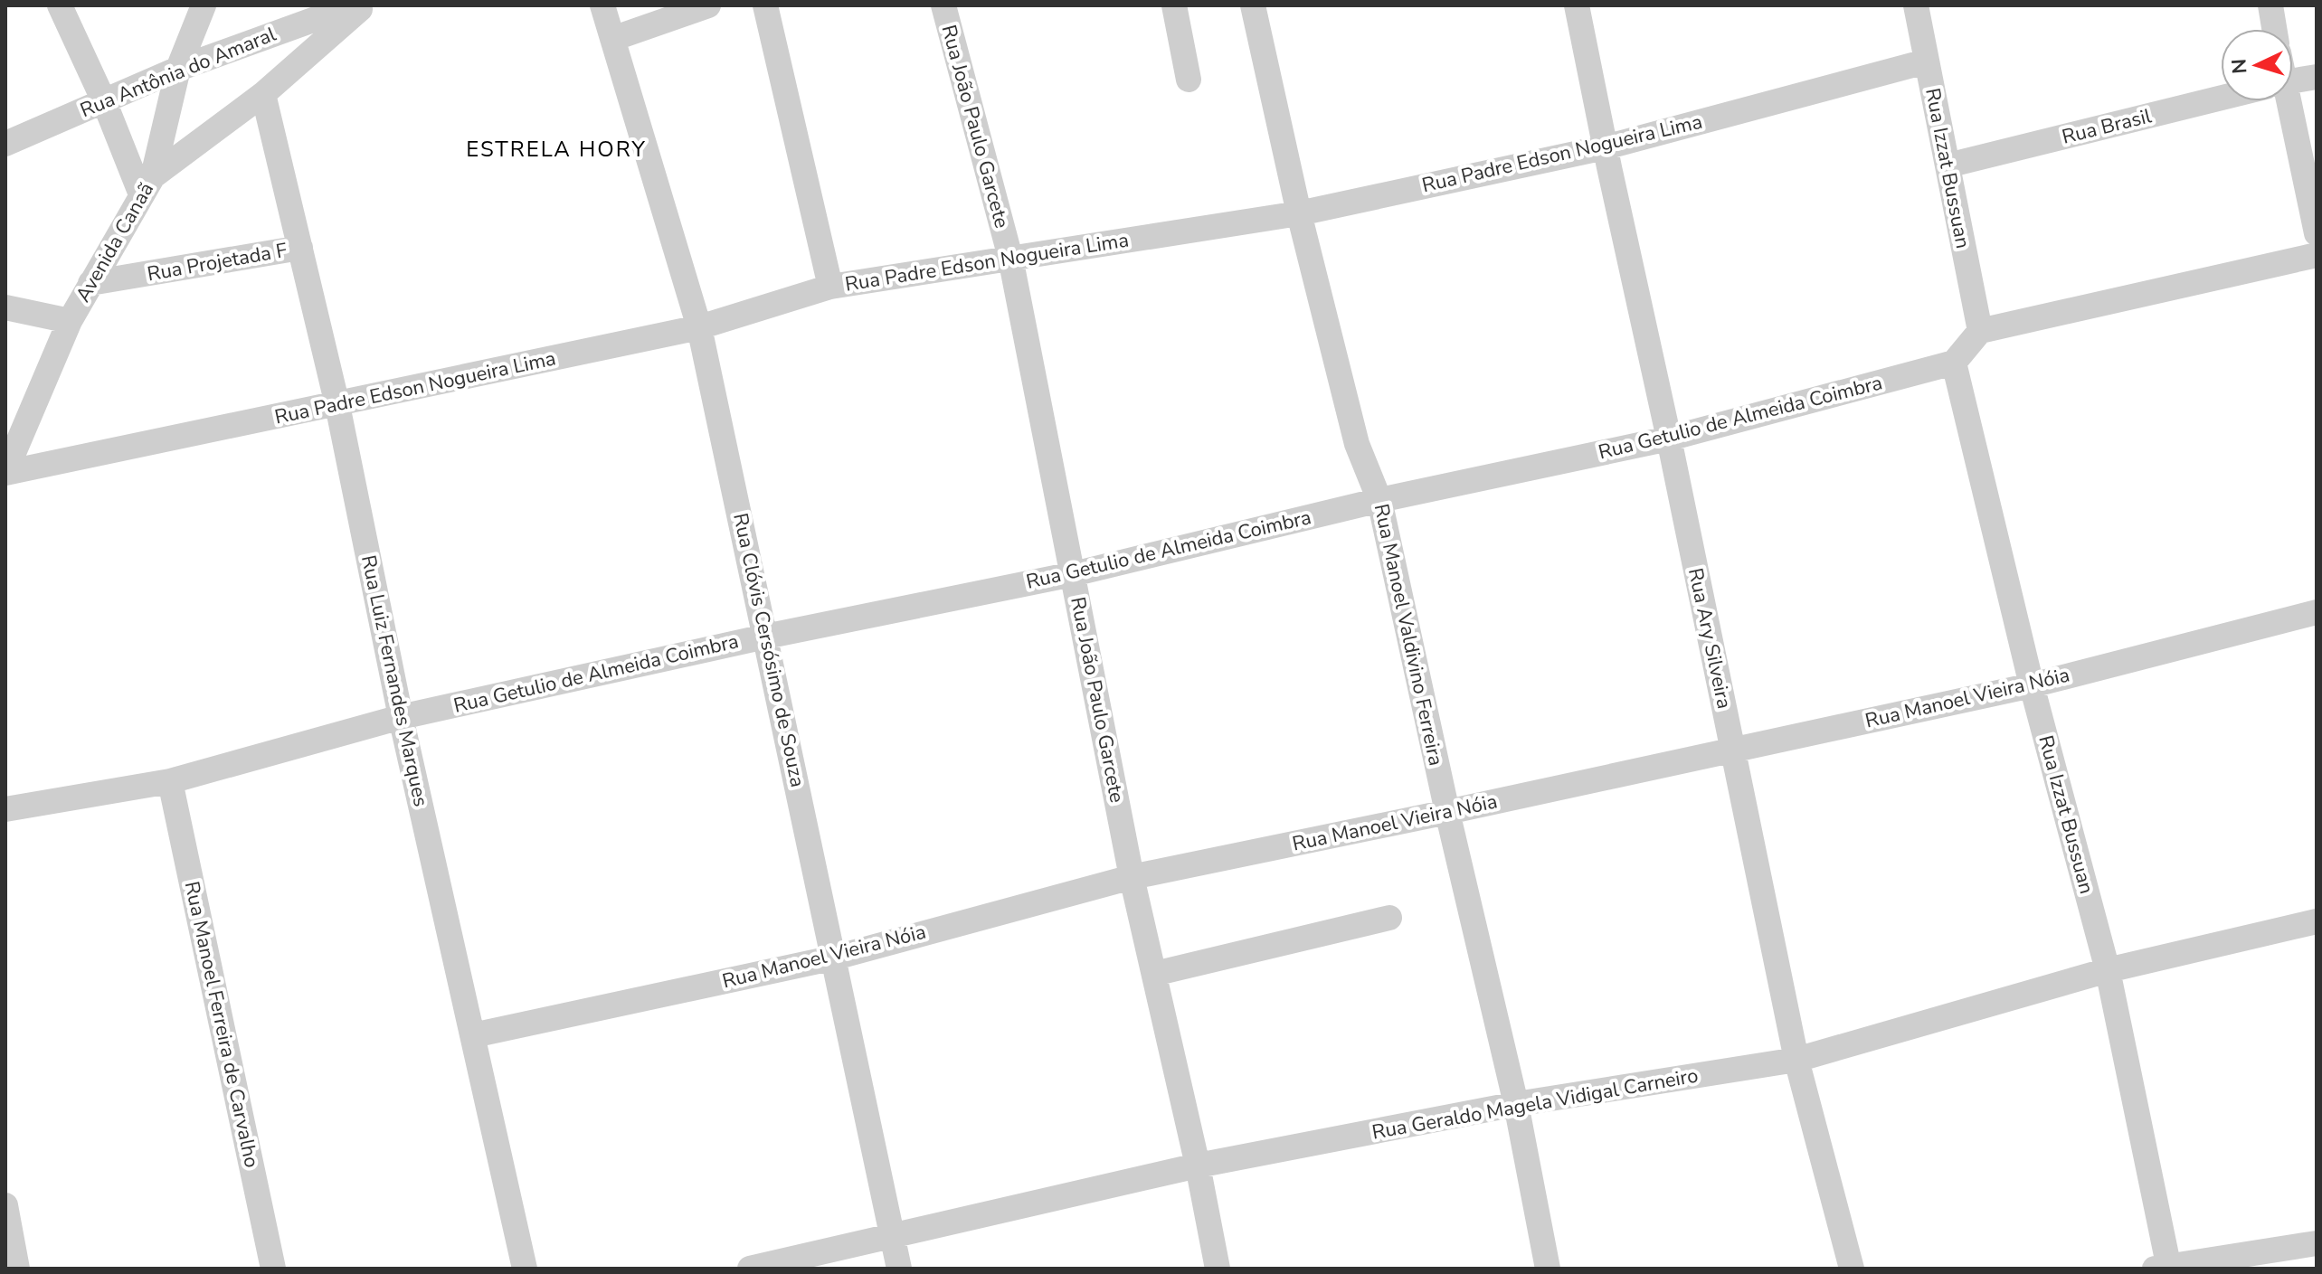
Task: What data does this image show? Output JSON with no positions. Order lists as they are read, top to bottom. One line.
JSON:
{"streets":{"street":["Rua Antônia do Amaral","Rua João Paulo Garcete","Rua Brasil","Rua Padre Edson Nogueira Lima","Rua Izzat Bussuan","Avenida Canaã","Rua Projetada F","Rua Getulio de Almeida Coimbra","Rua Manoel Valdivino Ferreira","Rua Ary Silveira","Rua Clóvis Cersósimo de Souza","Rua Luiz Fernandes Marques","Rua Manoel Vieira Nóia","Rua Manoel Ferreira de Carvalho","Rua Geraldo Magela Vidigal Carneiro"]},"crossings":[["Rua Antônia do Amaral","Avenida Canaã"],["Rua João Paulo Garcete","Rua Padre Edson Nogueira Lima"],["Rua João Paulo Garcete","Rua Getulio de Almeida Coimbra"],["Rua João Paulo Garcete","Rua Manoel Vieira Nóia"],["Rua João Paulo Garcete","Rua Geraldo Magela Vidigal Carneiro"],["Rua Brasil","Rua Izzat Bussuan"],["Rua Padre Edson Nogueira Lima","Rua Izzat Bussuan"],["Rua Padre Edson Nogueira Lima","Avenida Canaã"],["Rua Padre Edson Nogueira Lima","Rua Manoel Valdivino Ferreira"],["Rua Padre Edson Nogueira Lima","Rua Ary Silveira"],["Rua Padre Edson Nogueira Lima","Rua Clóvis Cersósimo de Souza"],["Rua Padre Edson Nogueira Lima","Rua Luiz Fernandes Marques"],["Rua Izzat Bussuan","Rua Getulio de Almeida Coimbra"],["Rua Izzat Bussuan","Rua Manoel Vieira Nóia"],["Rua Izzat Bussuan","Rua Geraldo Magela Vidigal Carneiro"],["Avenida Canaã","Rua Projetada F"],["Rua Projetada F","Rua Luiz Fernandes Marques"],["Rua Getulio de Almeida Coimbra","Rua Manoel Valdivino Ferreira"],["Rua Getulio de Almeida Coimbra","Rua Ary Silveira"],["Rua Getulio de Almeida Coimbra","Rua Clóvis Cersósimo de Souza"],["Rua Getulio de Almeida Coimbra","Rua Luiz Fernandes Marques"],["Rua Getulio de Almeida Coimbra","Rua Manoel Ferreira de Carvalho"],["Rua Manoel Valdivino Ferreira","Rua Manoel Vieira Nóia"],["Rua Manoel Valdivino Ferreira","Rua Geraldo Magela Vidigal Carneiro"],["Rua Ary Silveira","Rua Manoel Vieira Nóia"],["Rua Ary Silveira","Rua Geraldo Magela Vidigal Carneiro"],["Rua Clóvis Cersósimo de Souza","Rua Manoel Vieira Nóia"],["Rua Clóvis Cersósimo de Souza","Rua Geraldo Magela Vidigal Carneiro"],["Rua Luiz Fernandes Marques","Rua Manoel Vieira Nóia"]],"districts":["ESTRELA HORY"],"north":"left"}
